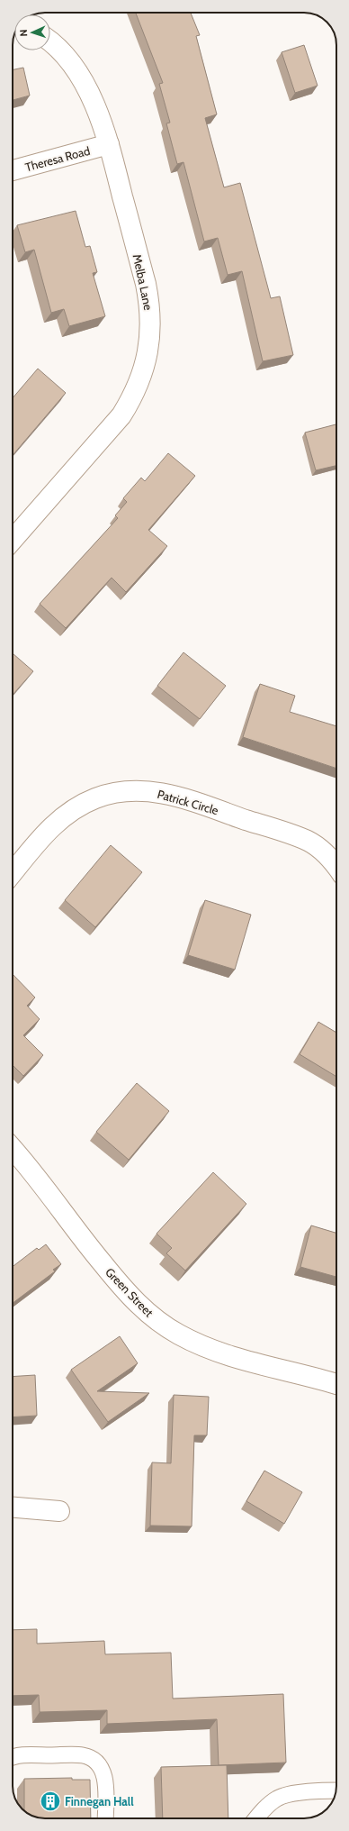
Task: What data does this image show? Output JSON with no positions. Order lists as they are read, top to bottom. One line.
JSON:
{"streets":{"street":["Theresa Road","Melba Lane","Patrick Circle","Green Street"]},"crossings":[["Theresa Road","Melba Lane"]],"places":{"building":["Finnegan Hall"]},"north":"left"}
